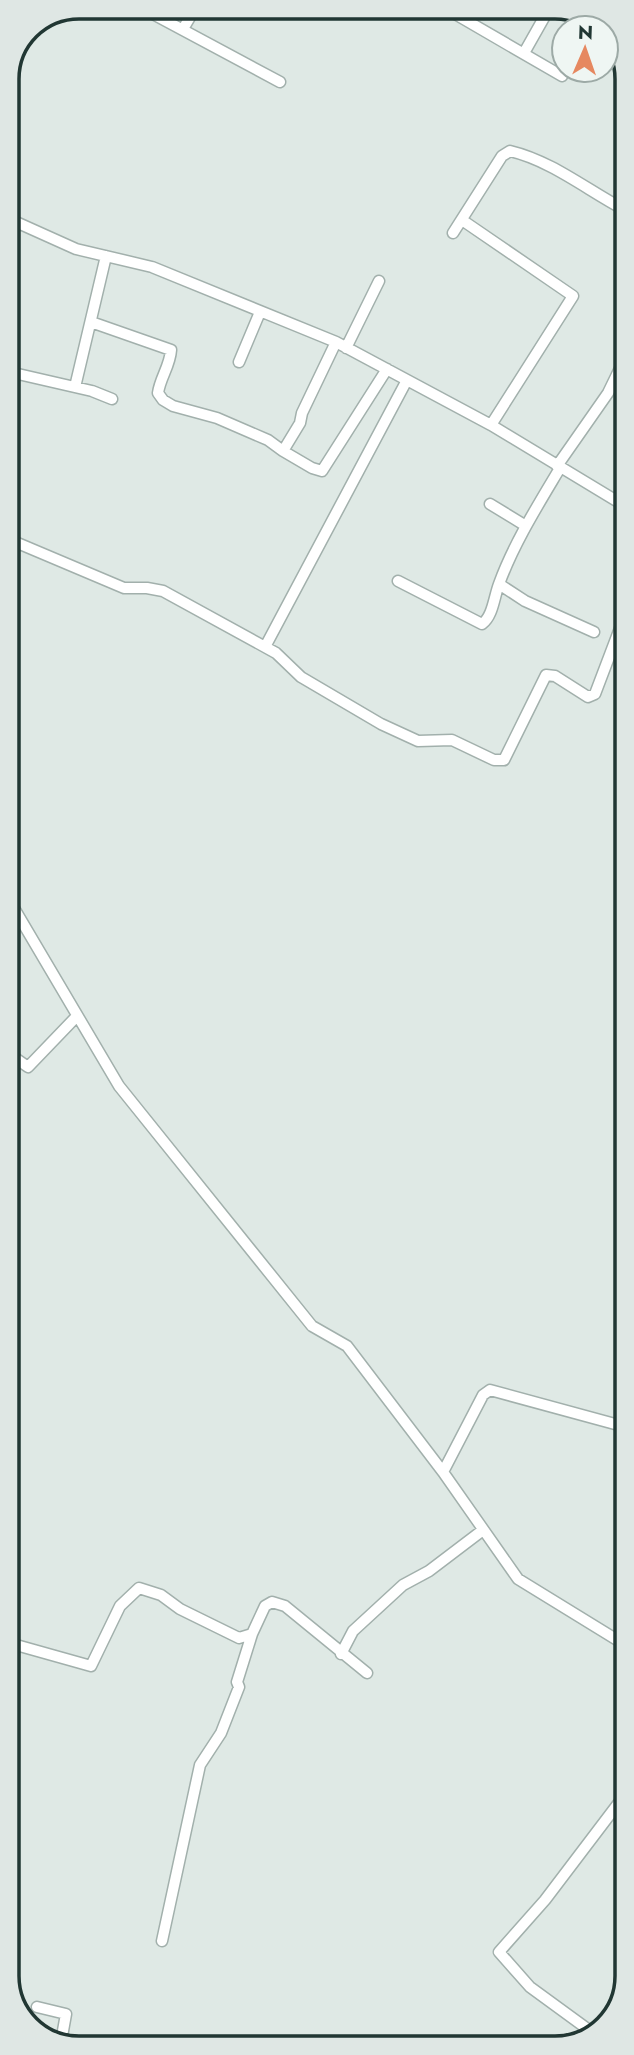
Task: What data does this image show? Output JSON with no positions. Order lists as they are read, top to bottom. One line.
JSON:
{"north":"top"}
